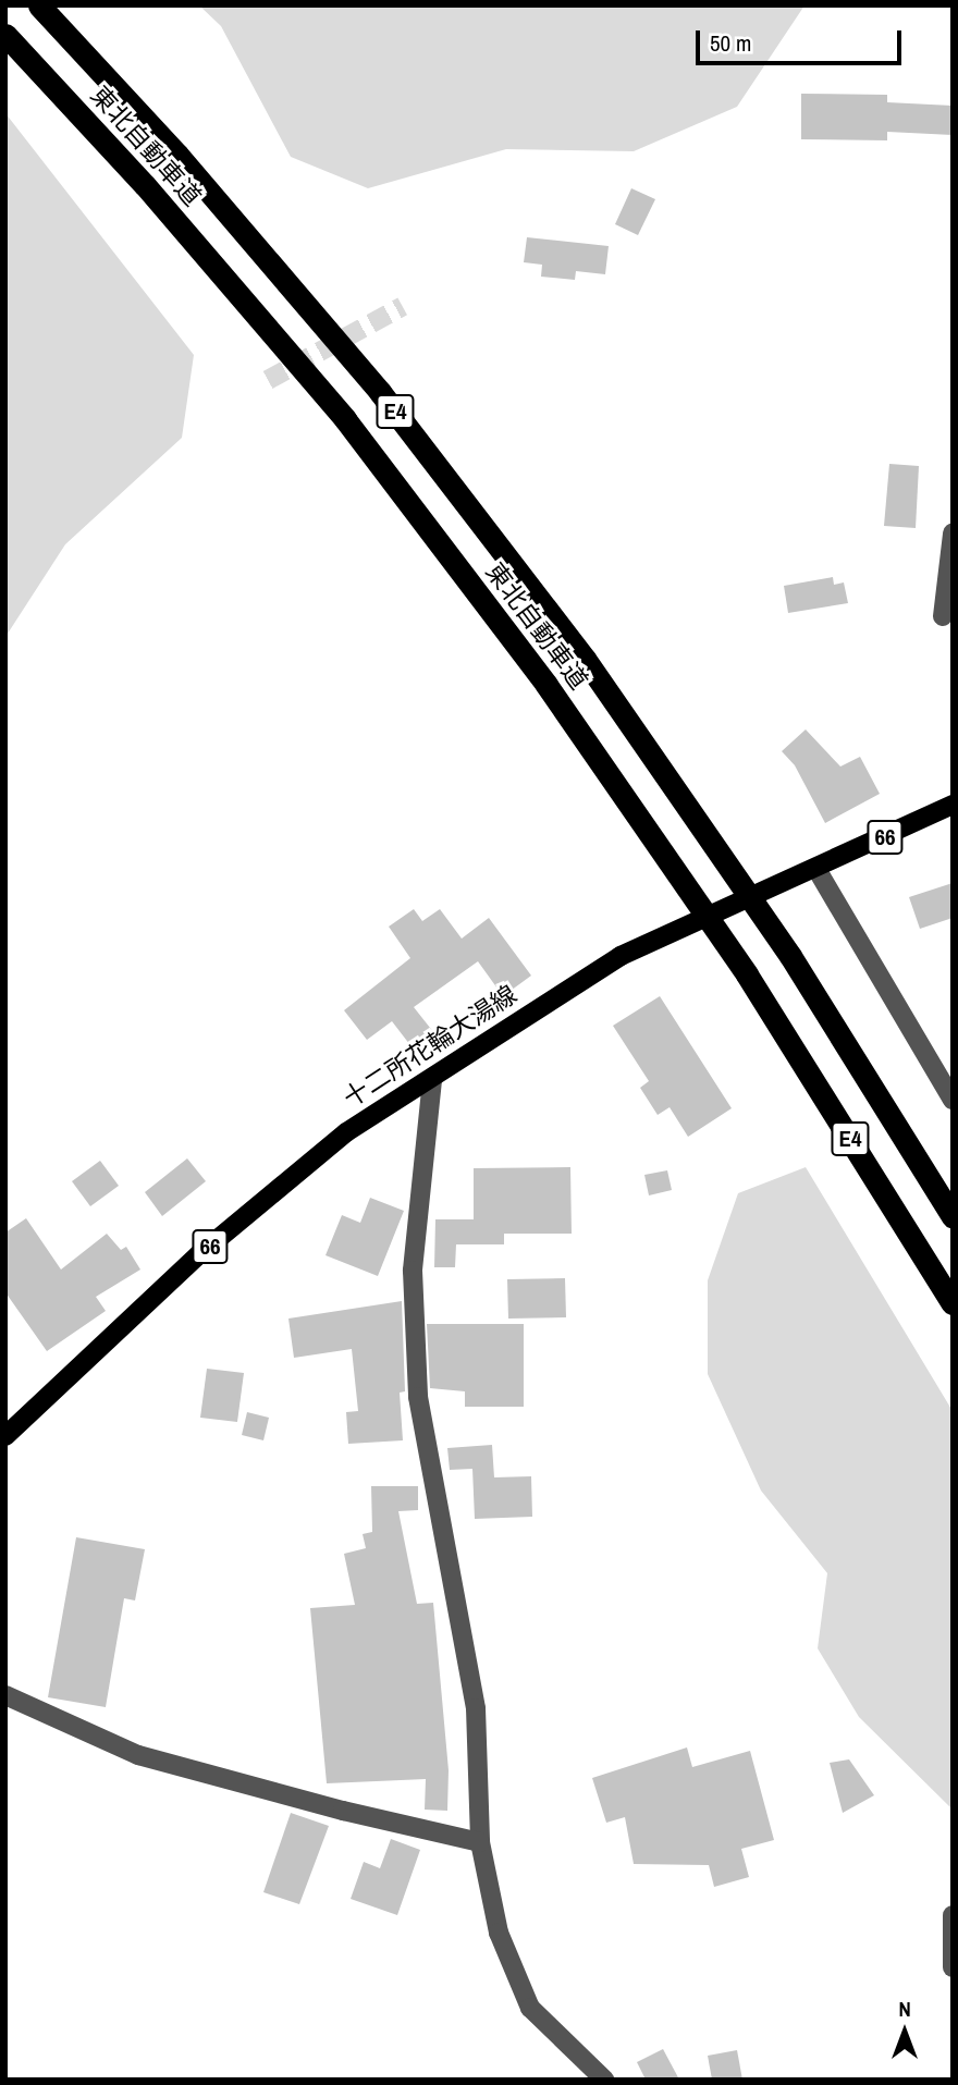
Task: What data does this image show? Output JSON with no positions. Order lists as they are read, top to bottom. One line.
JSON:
{"streets":{"highway":["東北自動車道","E4"],"main road":["66","十二所花輪大湯線"]},"scale_bar":"50 m","north":"top"}
